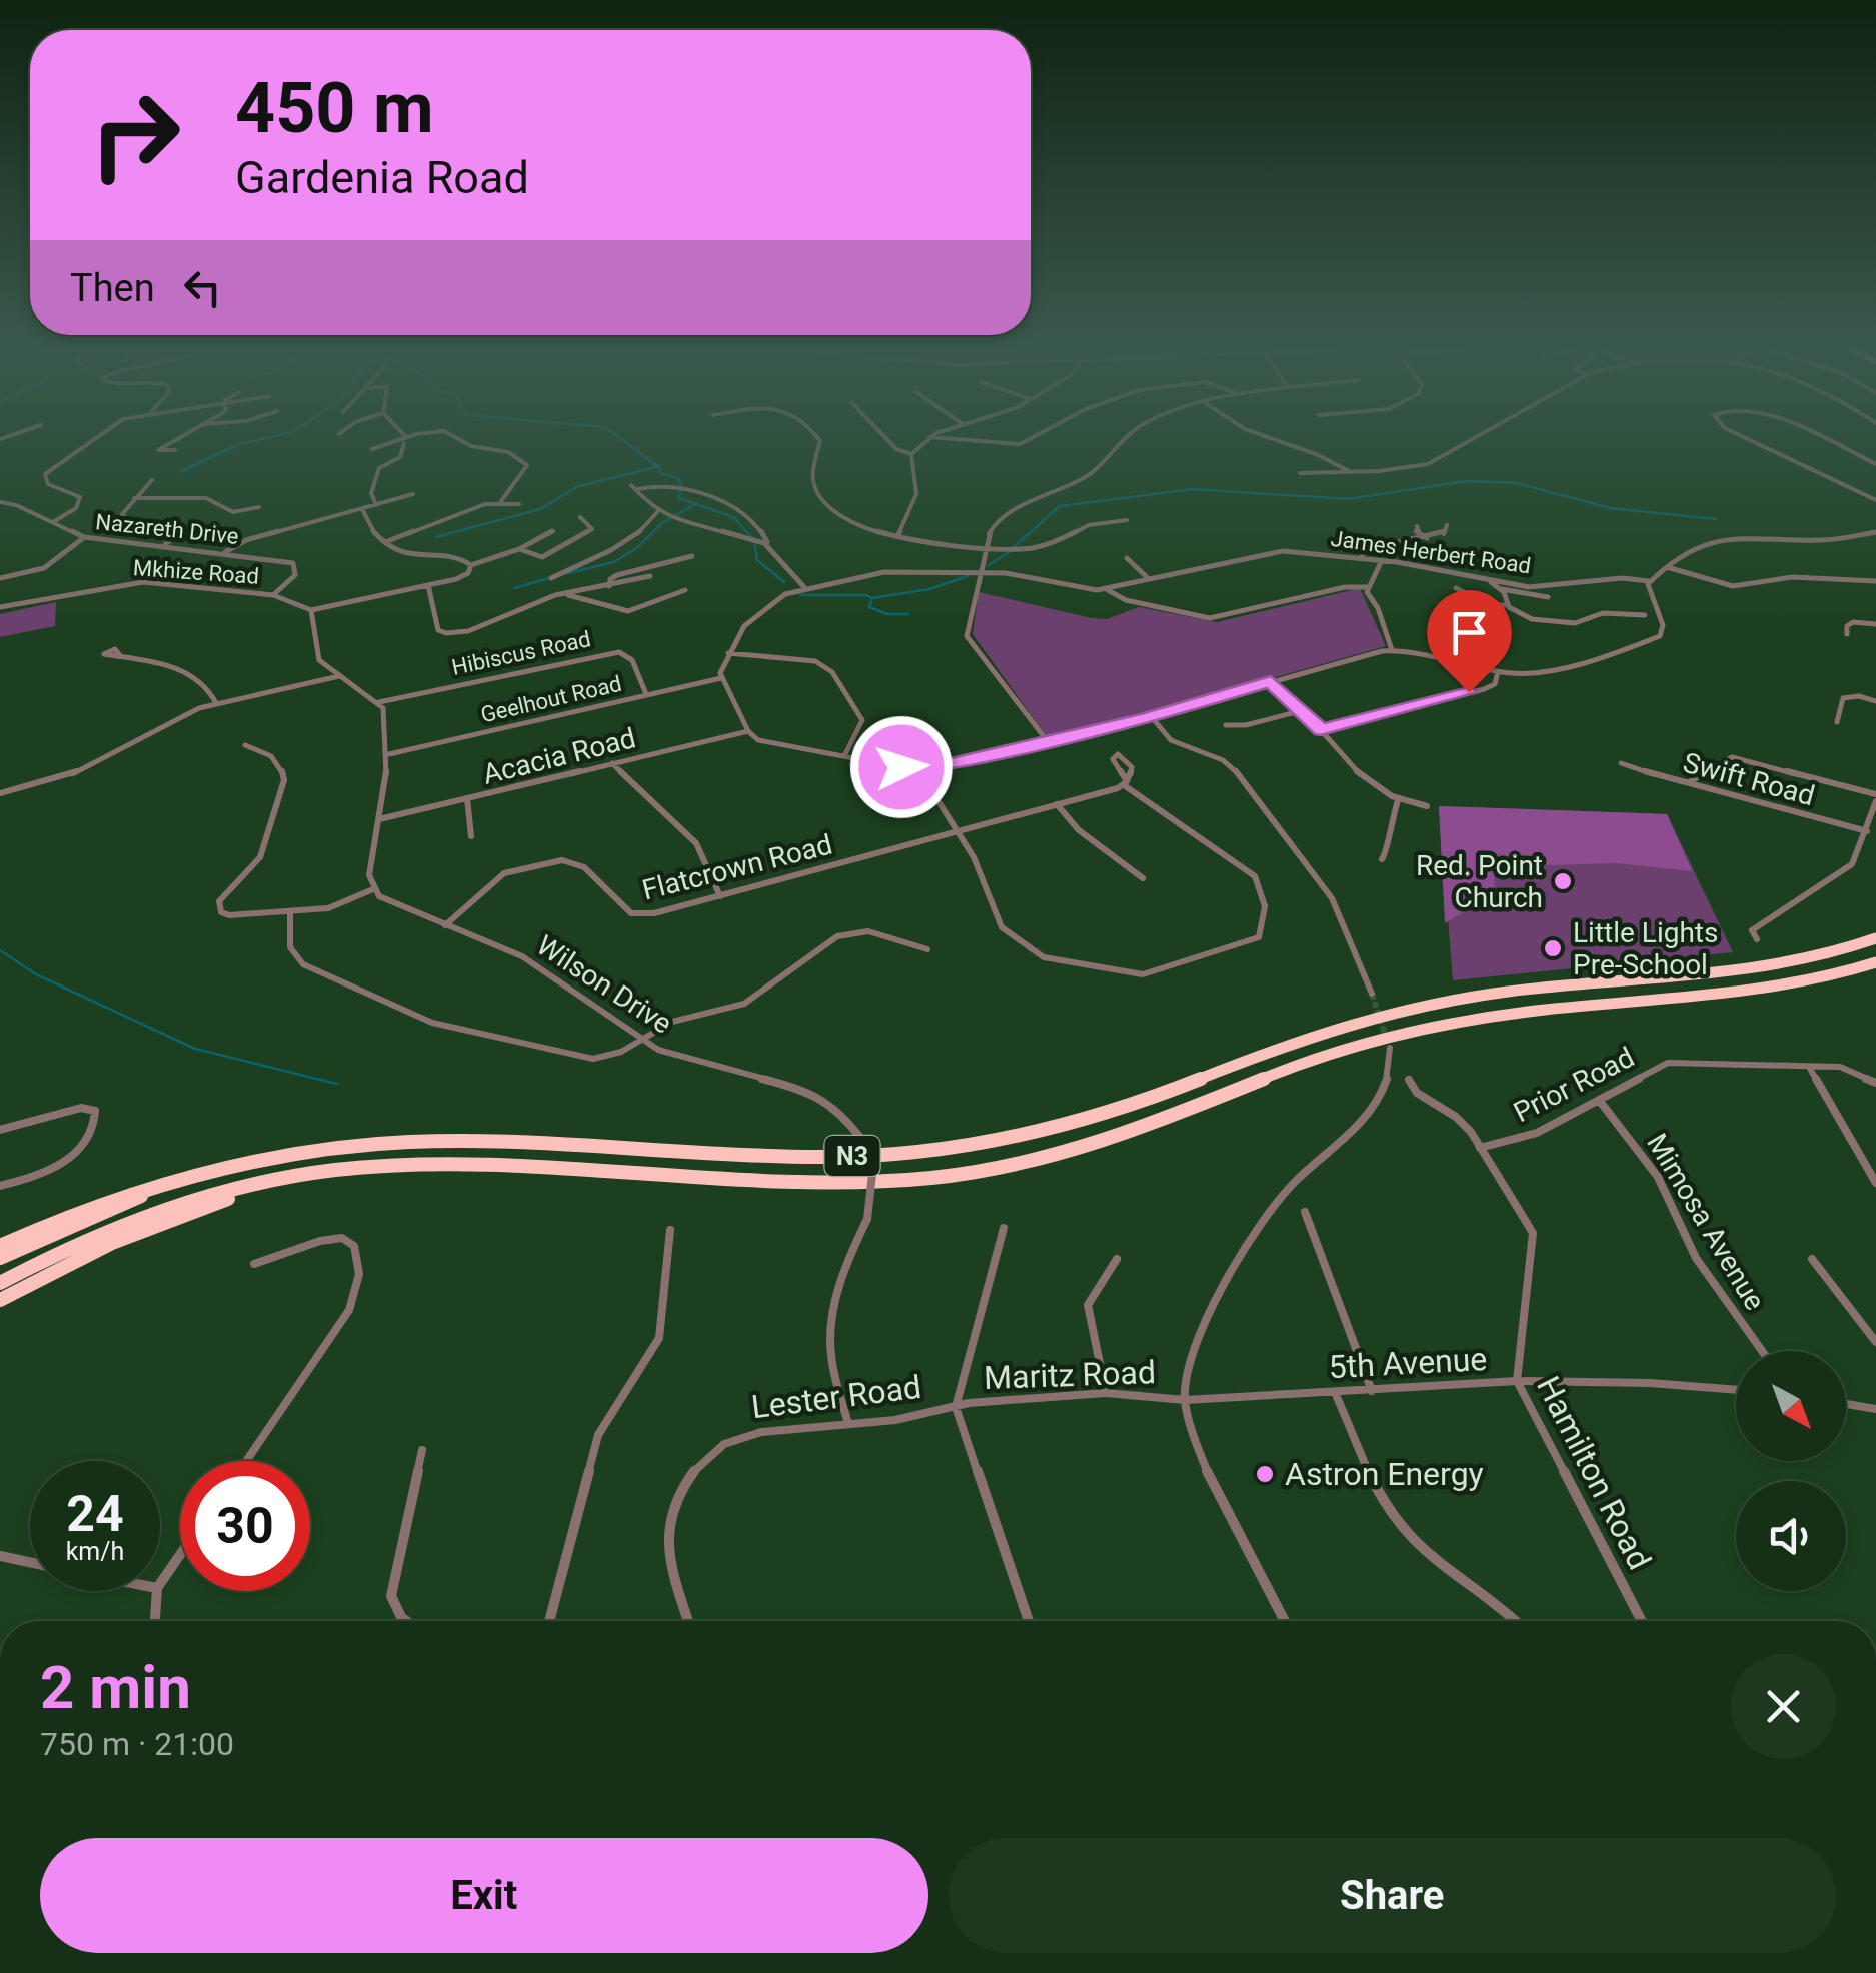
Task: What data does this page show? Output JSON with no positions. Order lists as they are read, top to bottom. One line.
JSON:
{"streets":{"highway":["N3"],"street":["Nazareth Drive","James Herbert Road","Mkhize Road","Hibiscus Road","Geelhout Road","Acacia Road","Swift Road","Flatcrown Road","Wilson Drive","Prior Road","Mimosa Avenue","5th Avenue","Maritz Road","Lester Road","Hamilton Road"]},"crossings":[["Nazareth Drive","Mkhize Road"],["James Herbert Road","Geelhout Road"],["Hibiscus Road","Geelhout Road"],["Flatcrown Road","Wilson Drive"],["Wilson Drive","Lester Road"],["Prior Road","Mimosa Avenue"],["Prior Road","Hamilton Road"],["5th Avenue","Maritz Road"],["5th Avenue","Hamilton Road"],["Maritz Road","Lester Road"]],"places":["Red. Point Church","Little Lights Pre-School","Astron Energy"],"north":"bottom right","page":{"turn":["450 m","Gardenia Road"],"then":"Then","speed":"24 km/h","limit":"30","heading":["2 min","750 m · 21:00"],"buttons":["Exit","Share"]}}
